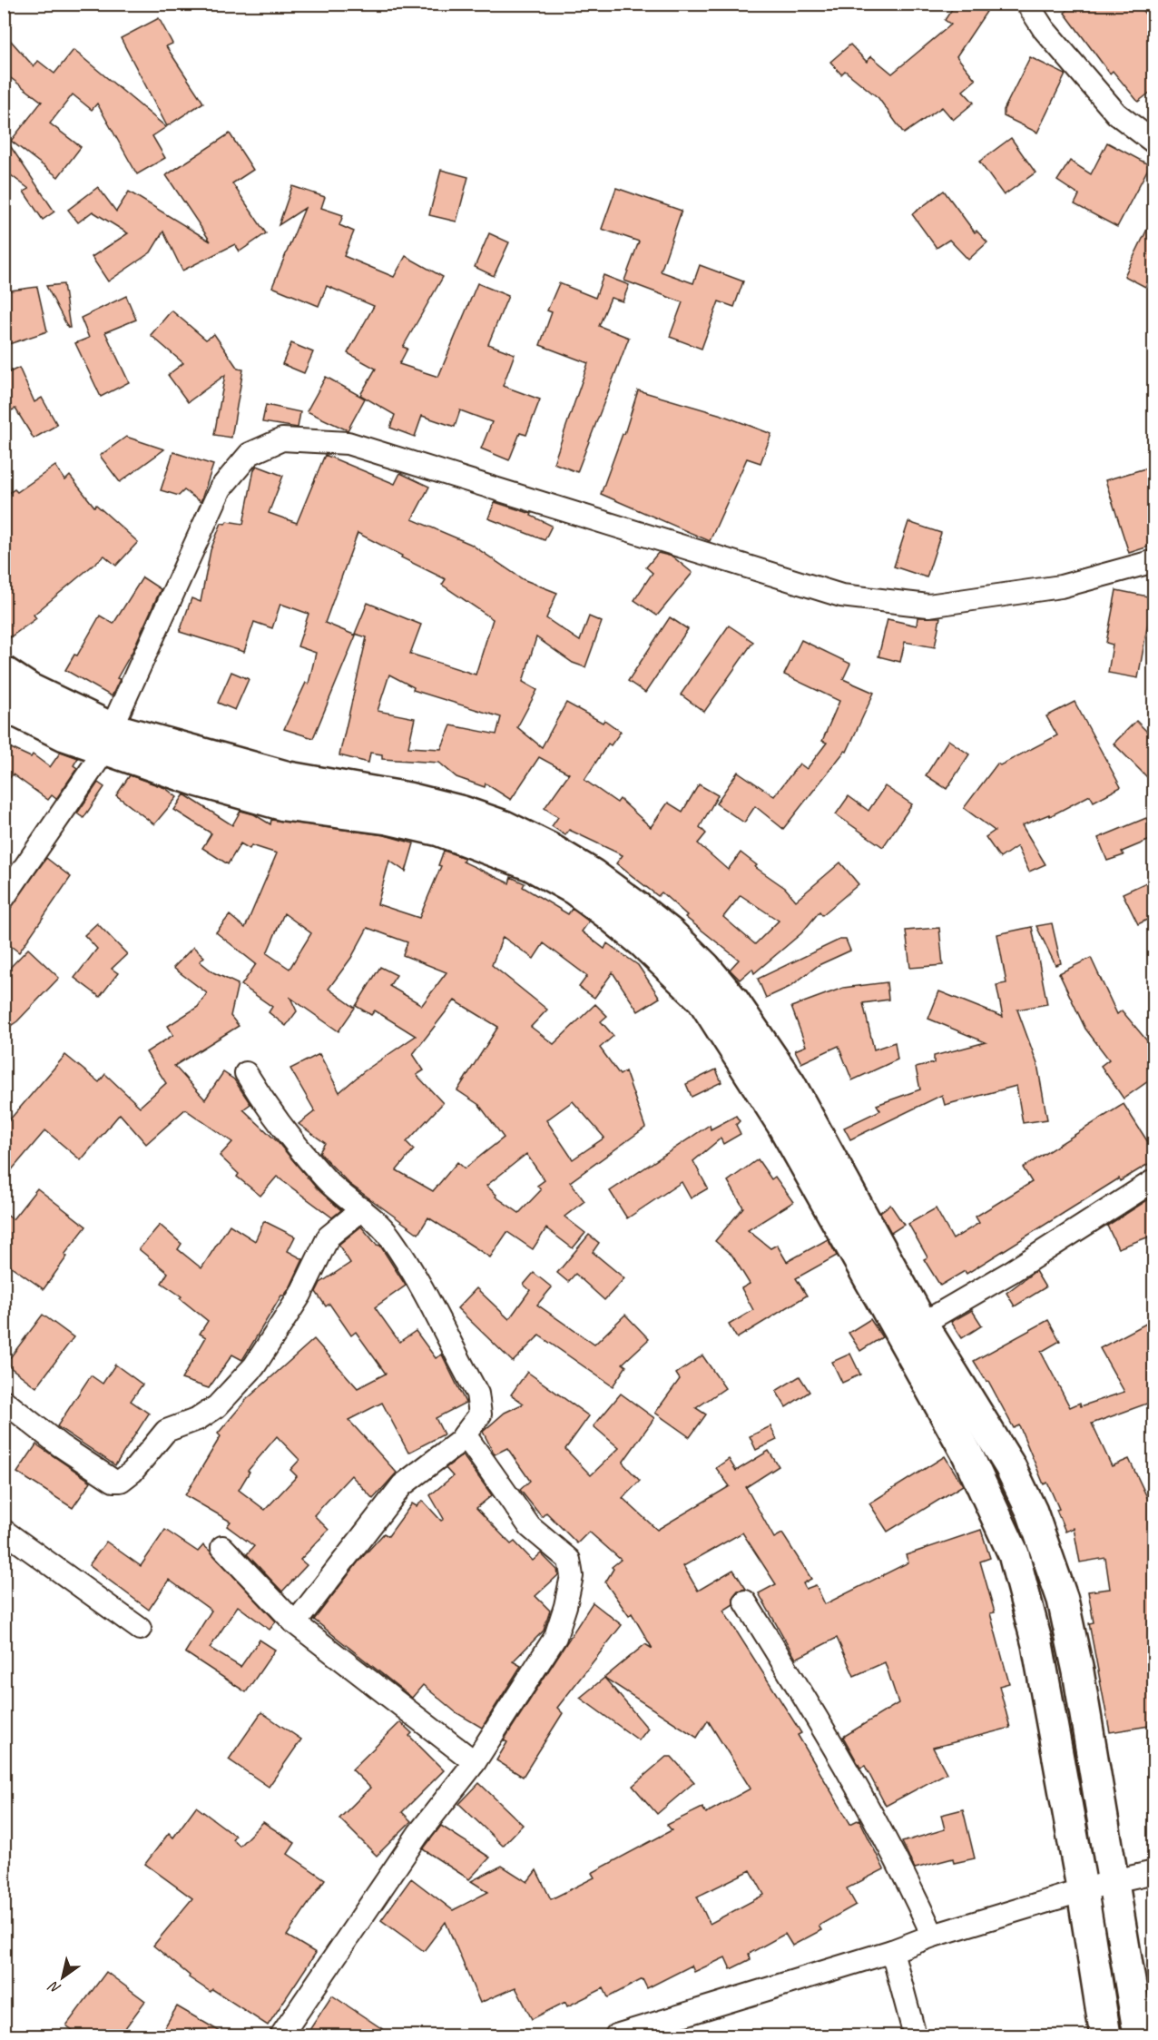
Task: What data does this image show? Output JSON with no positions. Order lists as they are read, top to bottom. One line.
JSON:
{"north":"bottom left"}
